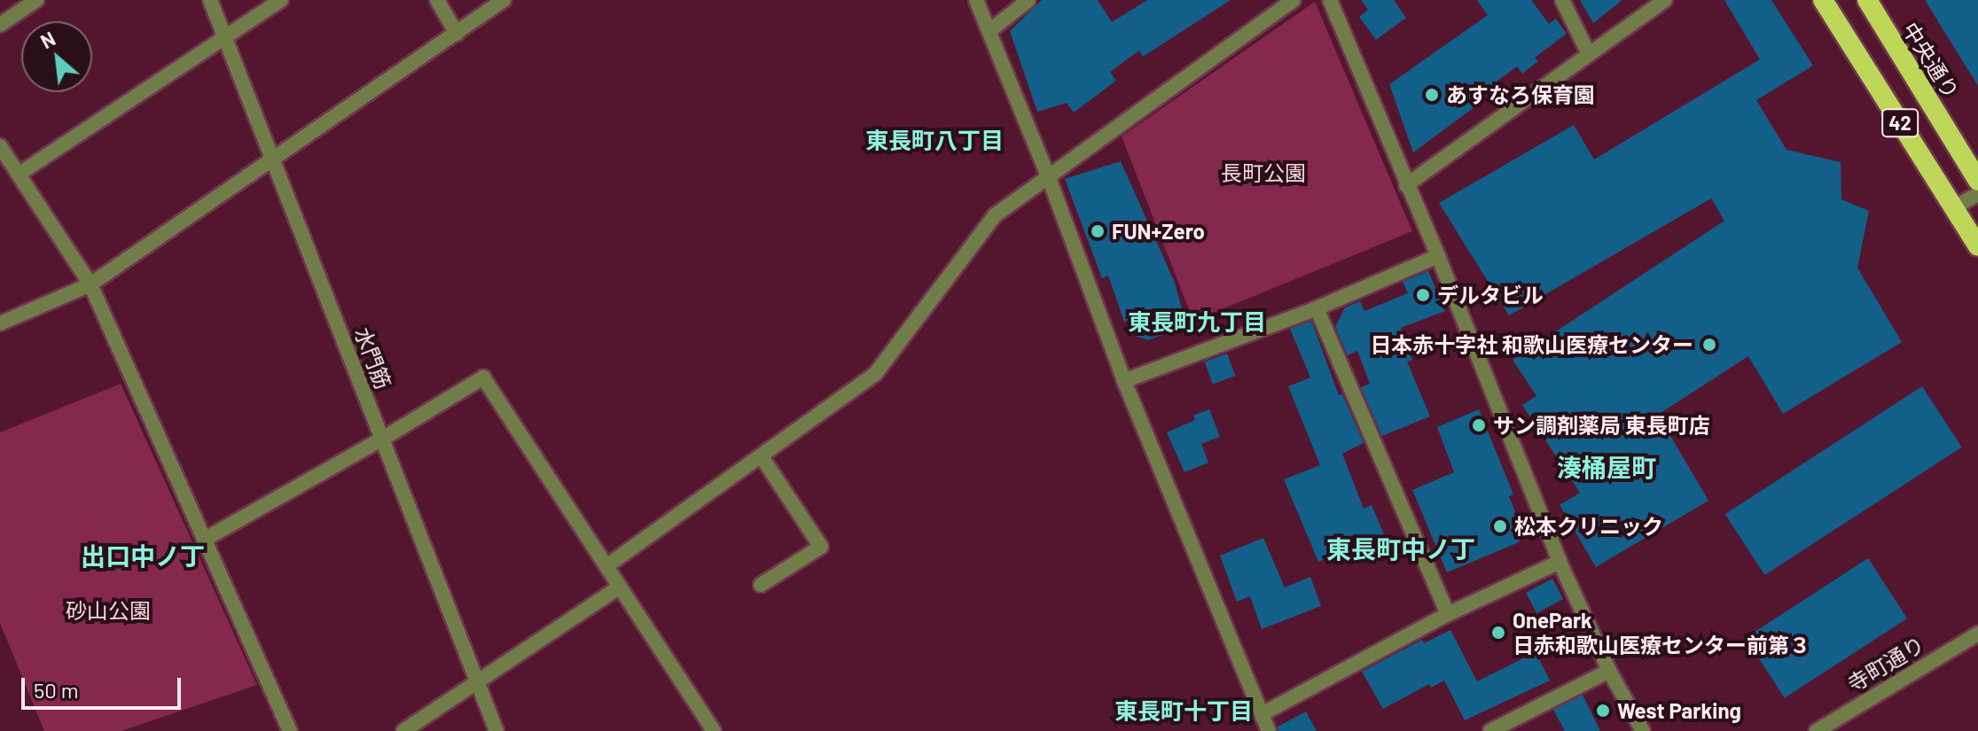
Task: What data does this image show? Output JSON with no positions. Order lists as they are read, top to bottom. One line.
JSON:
{"streets":{"highway":["中央通り","42"],"street":["水門筋","寺町通り"]},"districts":["東長町八丁目","東長町九丁目","湊桶屋町","東長町中ノ丁","出口中ノ丁","東長町十丁目"],"parks":["長町公園","砂山公園"],"places":["あすなろ保育園","FUN+Zero","デルタビル","日本赤十字社 和歌山医療センター","サン調剤薬局 東長町店","松本クリニック","OnePark 日赤和歌山医療センター前第３","West Parking"],"scale_bar":"50 m","north":"top left"}
